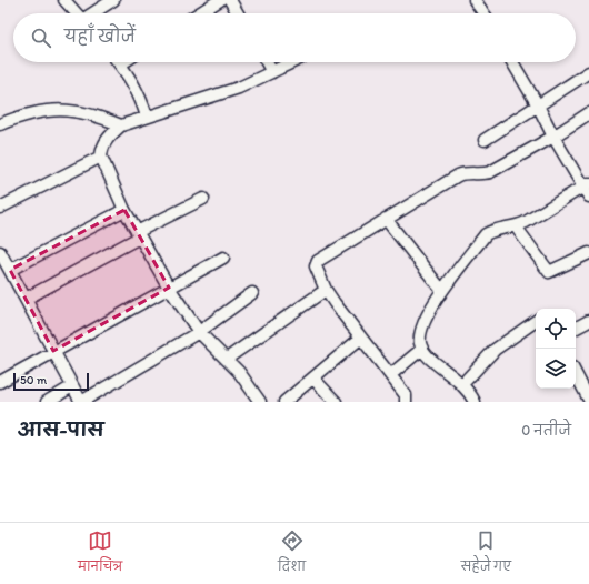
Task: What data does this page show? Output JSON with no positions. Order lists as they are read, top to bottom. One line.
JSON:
{"scale_bar":"50 m","page":{"search":"यहाँ खोजें","scale":"50 m","heading":["आस-पास","0 नतीजे"],"nav":["मानचित्र","दिशा","सहेजे गए"]}}
